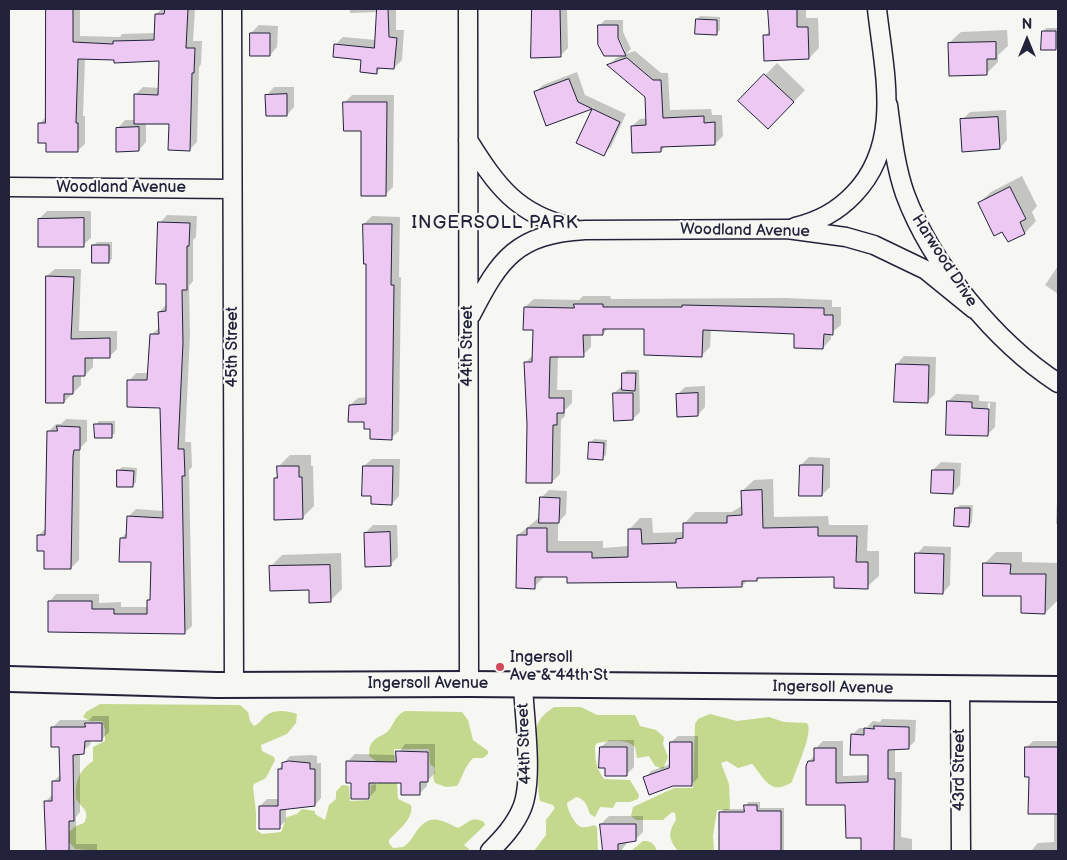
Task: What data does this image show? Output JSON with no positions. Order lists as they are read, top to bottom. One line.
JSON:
{"streets":{"main road":["Ingersoll Avenue"],"street":["Woodland Avenue","Harwood Drive","44th Street","45th Street","43rd Street"]},"crossings":[["Woodland Avenue","Harwood Drive"],["Woodland Avenue","44th Street"],["Woodland Avenue","45th Street"],["44th Street","Ingersoll Avenue"],["45th Street","Ingersoll Avenue"],["Ingersoll Avenue","43rd Street"]],"districts":["INGERSOLL PARK"],"places":["Ingersoll Ave & 44th St"],"north":"top"}
